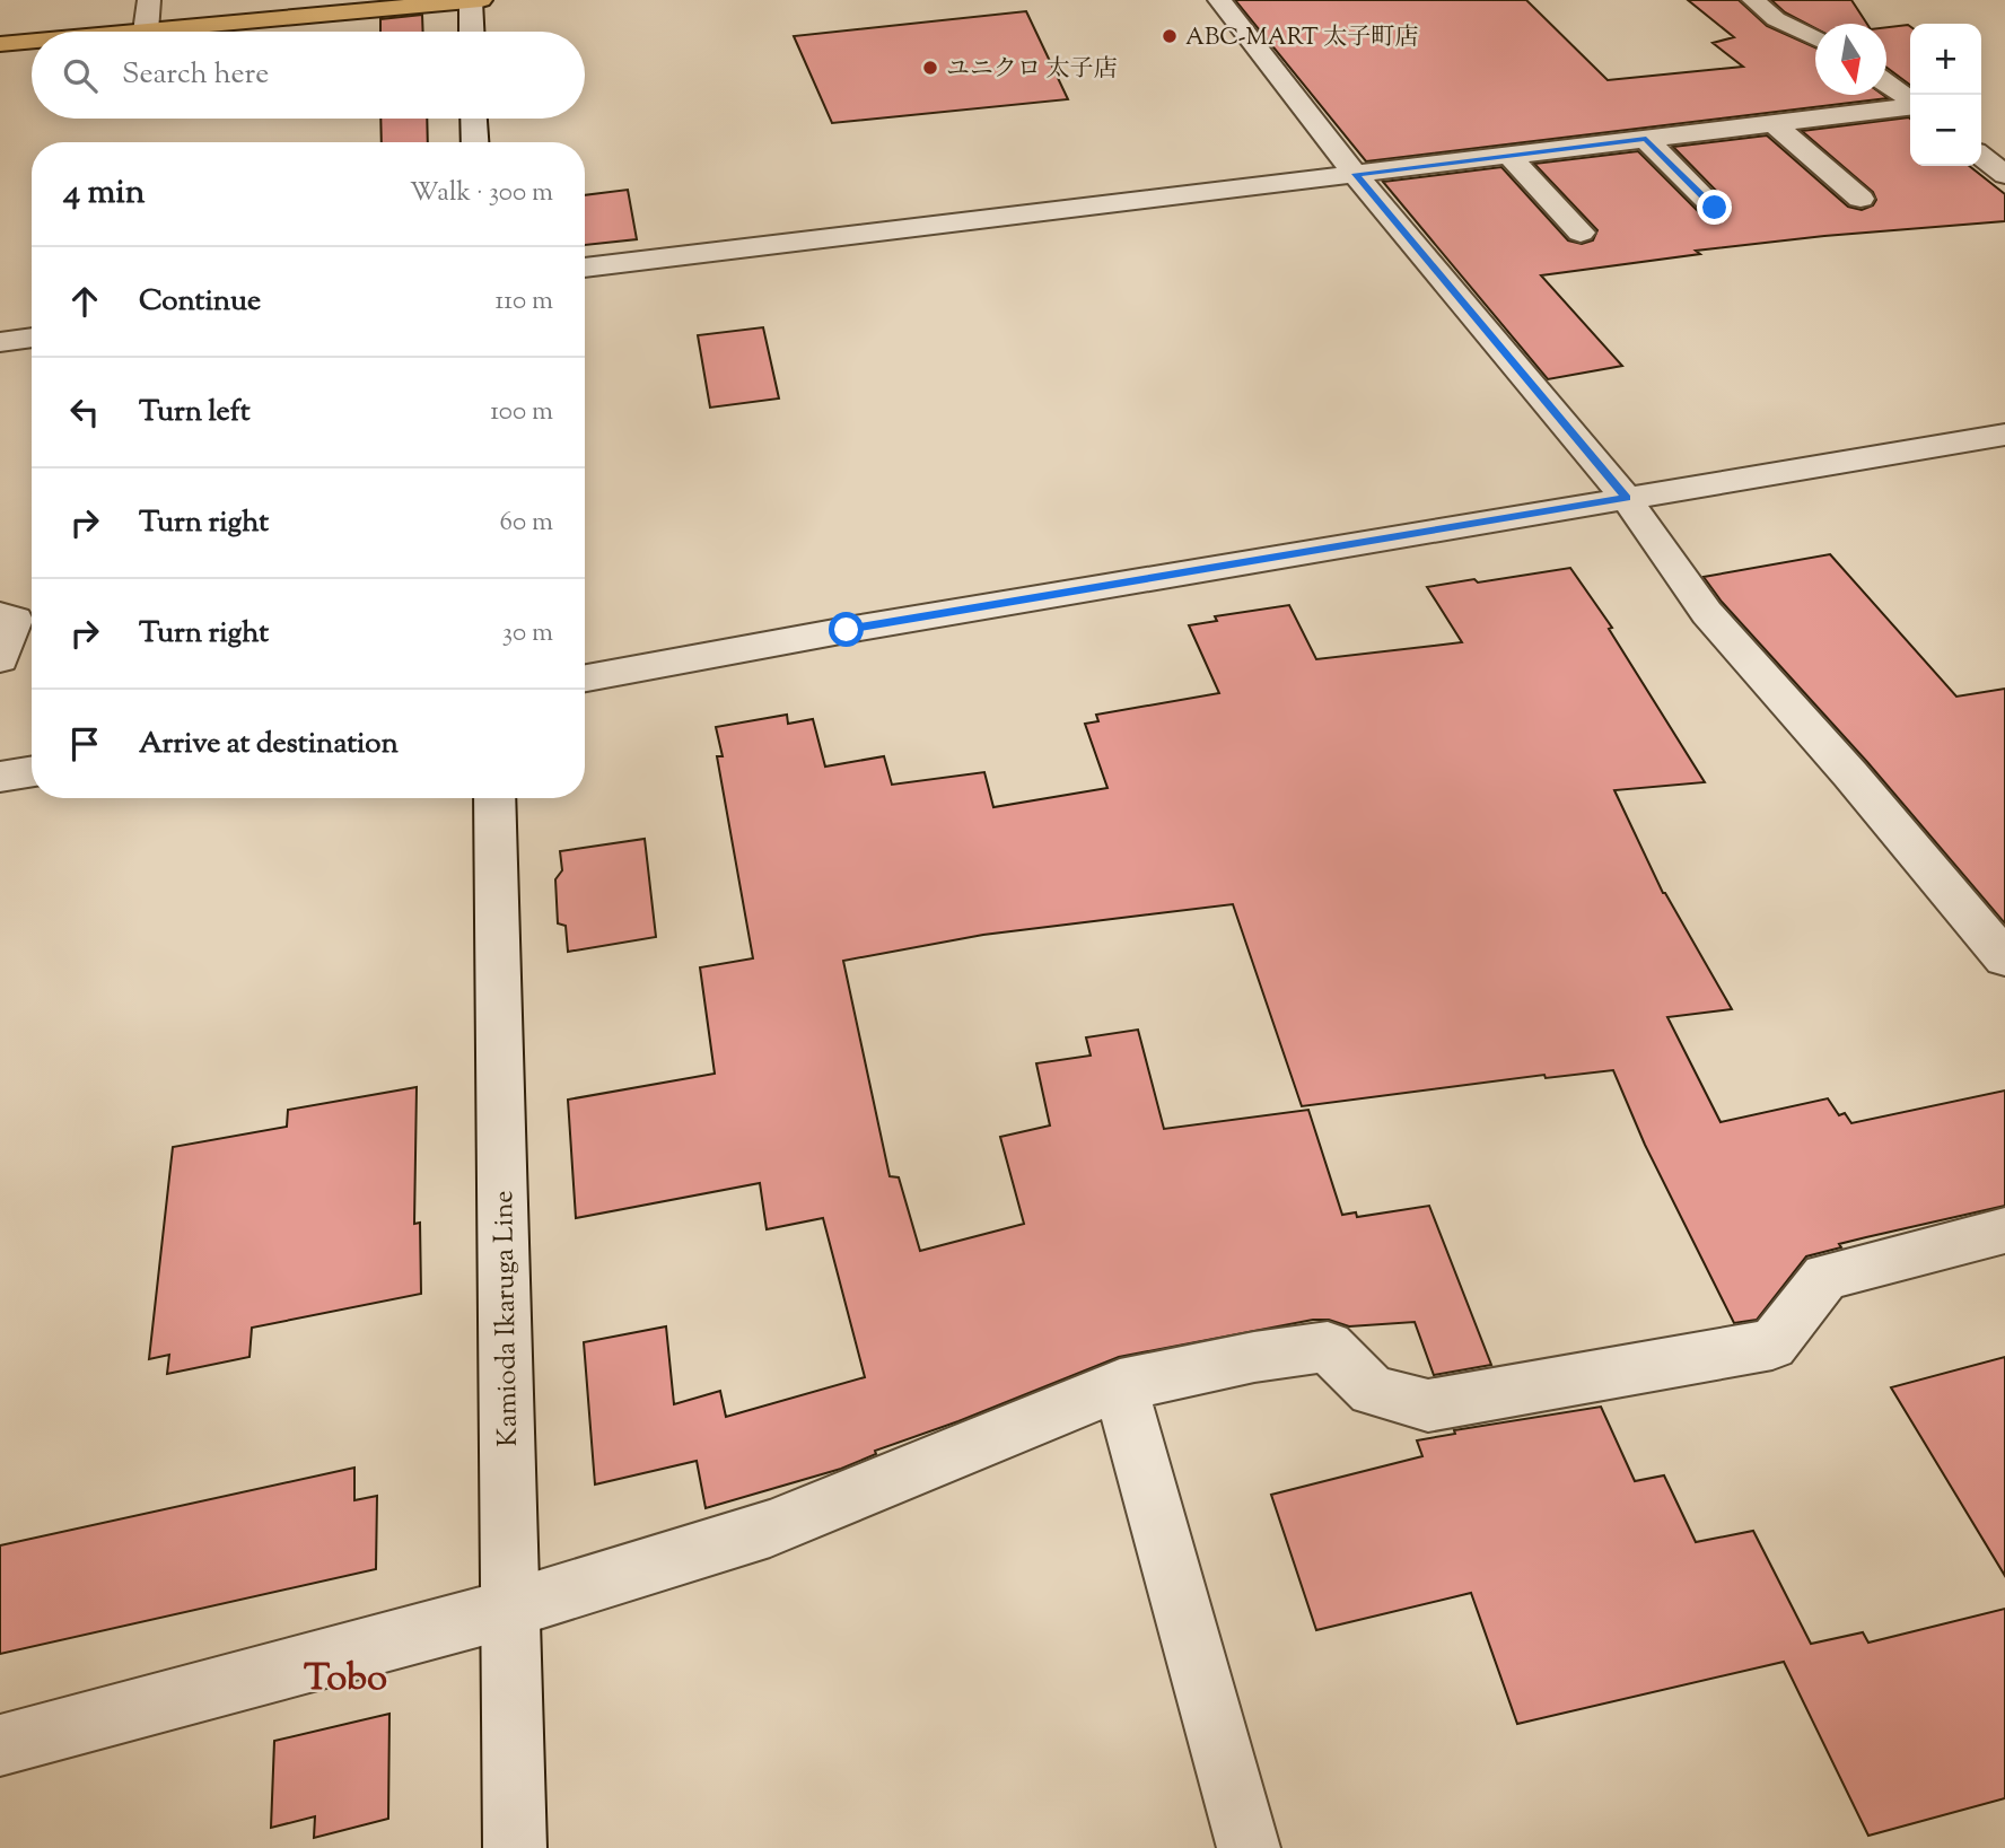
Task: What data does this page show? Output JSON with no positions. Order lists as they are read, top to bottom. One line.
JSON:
{"streets":{"street":["Kamioda Ikaruga Line"]},"districts":["Tobo"],"places":["ABC-MART 太子町店","ユニクロ 太子店"],"north":"bottom","page":{"map_buttons":["+","−"],"search":"Search here","heading":["4 min","Walk · 300 m"],"list":[["Continue","110 m"],["Turn left","100 m"],["Turn right","60 m"],["Turn right","30 m"],"Arrive at destination"]}}
